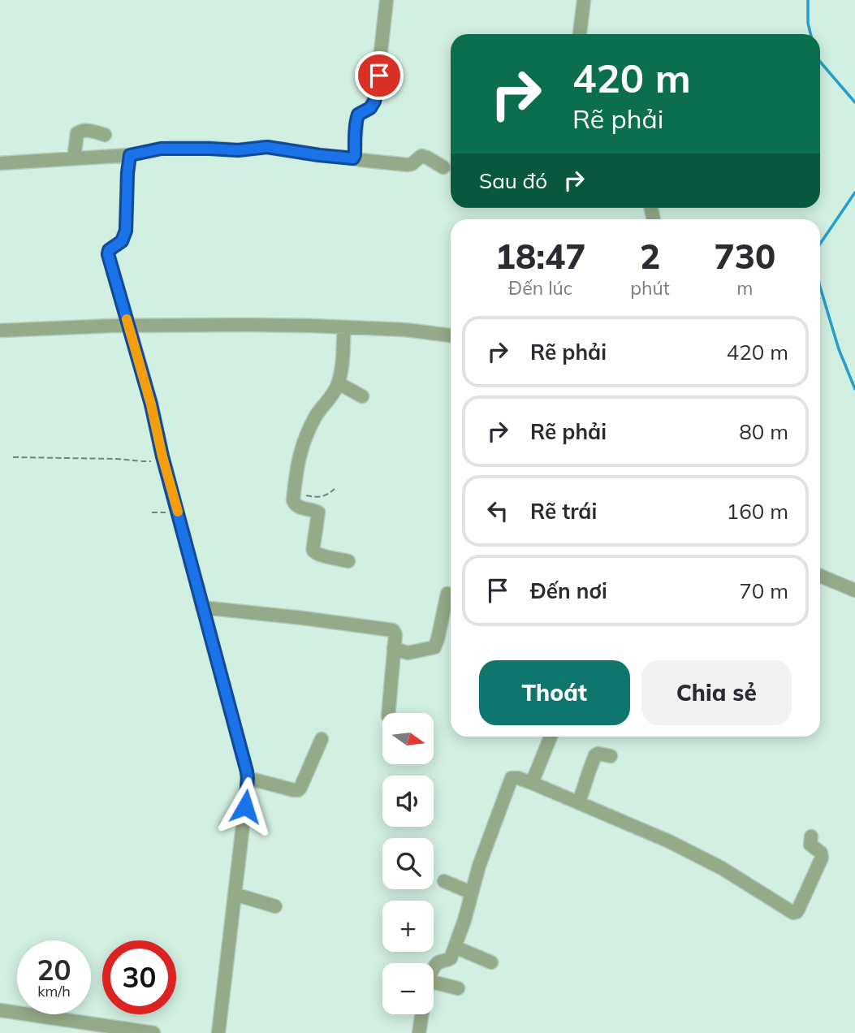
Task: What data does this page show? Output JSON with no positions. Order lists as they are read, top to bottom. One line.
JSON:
{"north":"right","page":{"turn":["420 m","Rẽ phải"],"then":"Sau đó","eta":["18:47","Đến lúc","2","phút","730","m"],"list":[{"name":"Rẽ phải","value":"420 m"},{"name":"Rẽ phải","value":"80 m"},{"name":"Rẽ trái","value":"160 m"},{"name":"Đến nơi","value":"70 m"}],"buttons":["Thoát","Chia sẻ"],"map_buttons":["+","−"],"speed":"20 km/h","limit":"30"}}
